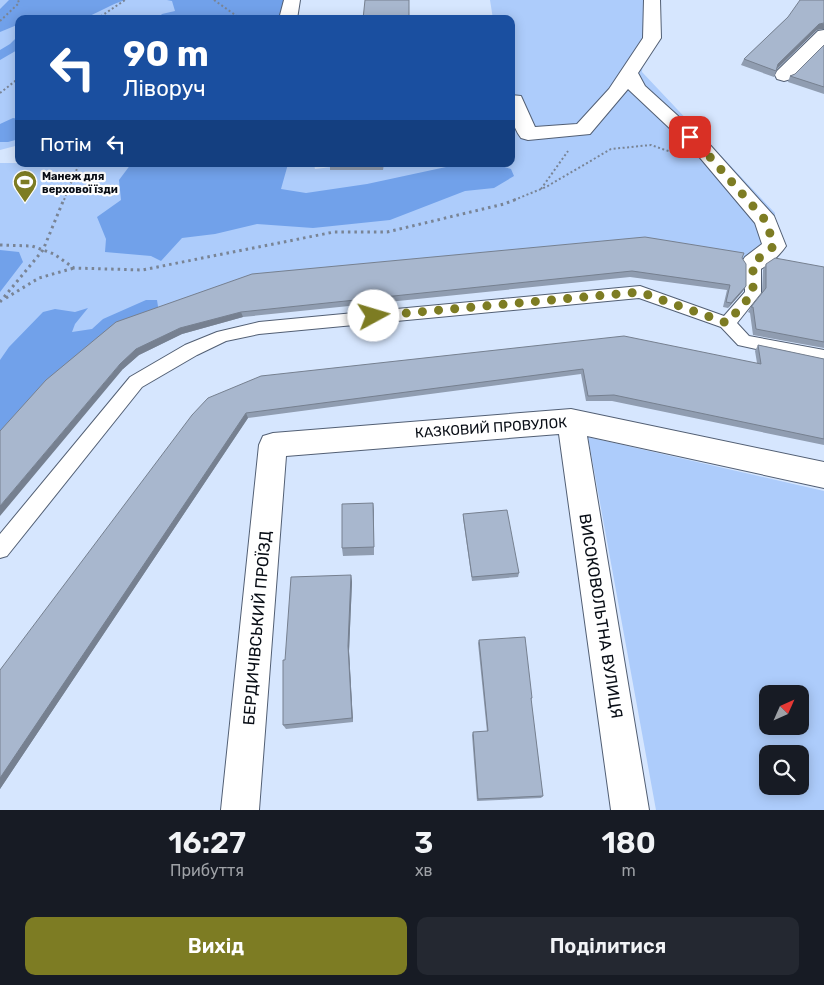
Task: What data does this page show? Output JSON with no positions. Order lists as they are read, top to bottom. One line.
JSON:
{"streets":{"street":["КАЗКОВИЙ ПРОВУЛОК","ВИСОКОВОЛЬТНА ВУЛИЦЯ","БЕРДИЧІВСЬКИЙ ПРОЇЗД"]},"crossings":[["КАЗКОВИЙ ПРОВУЛОК","ВИСОКОВОЛЬТНА ВУЛИЦЯ"],["КАЗКОВИЙ ПРОВУЛОК","БЕРДИЧІВСЬКИЙ ПРОЇЗД"]],"places":{"sports":["Манеж для верхової їзди"]},"north":"top right","page":{"turn":["90 m","Ліворуч"],"then":"Потім","eta":["16:27","Прибуття","3","хв","180","m"],"buttons":["Вихід","Поділитися"]}}
